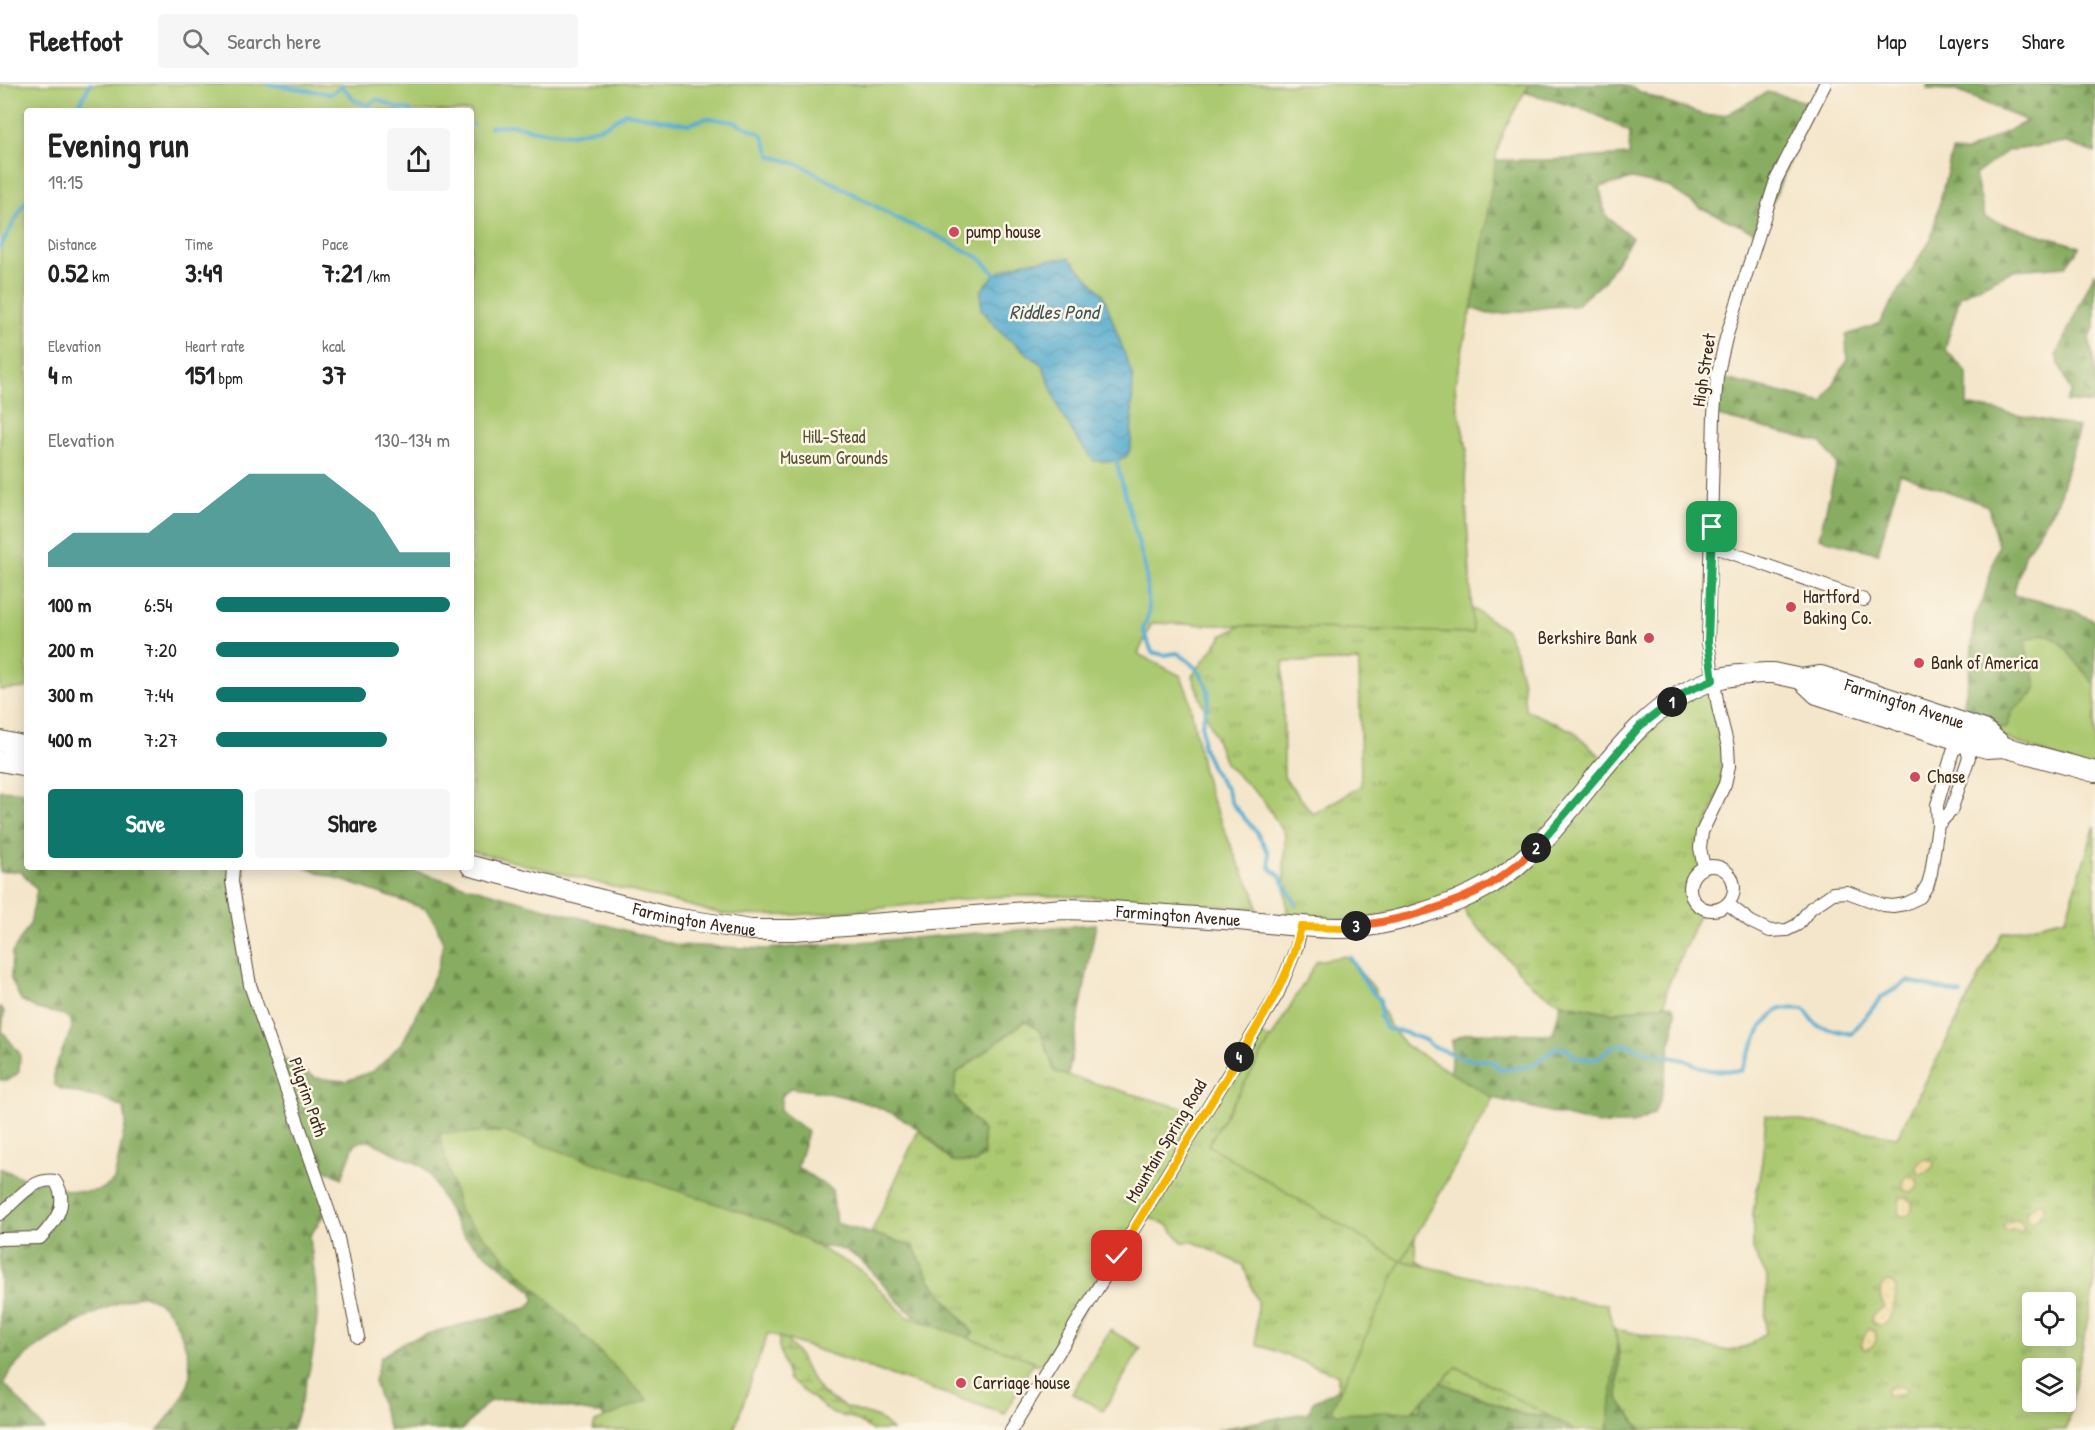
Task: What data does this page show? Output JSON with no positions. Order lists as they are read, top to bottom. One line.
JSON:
{"streets":{"main road":["Farmington Avenue"],"street":["High Street","Pilgrim Path","Mountain Spring Road"]},"crossings":[["High Street","Farmington Avenue"],["Farmington Avenue","Mountain Spring Road"]],"water":["Riddles Pond"],"parks":["Hill-Stead Museum Grounds"],"places":["pump house","Hartford Baking Co.","Berkshire Bank","Bank of America","Chase","Carriage house"],"page":{"header":"Fleetfoot","search":"Search here","nav":["Map","Layers","Share"],"heading":["Evening run","19:15"],"stats":[["Distance","0.52 km"],["Time","3:49"],["Pace","7:21 /km"],["Elevation","4 m"],["Heart rate","151 bpm"],["kcal","37"]],"chart":["Elevation","130–134 m"],"list":[{"name":"100 m","note":"6:54"},{"name":"200 m","note":"7:20"},{"name":"300 m","note":"7:44"},{"name":"400 m","note":"7:27"}],"pins":["1","2","3","4"],"buttons":["Save","Share"]}}
